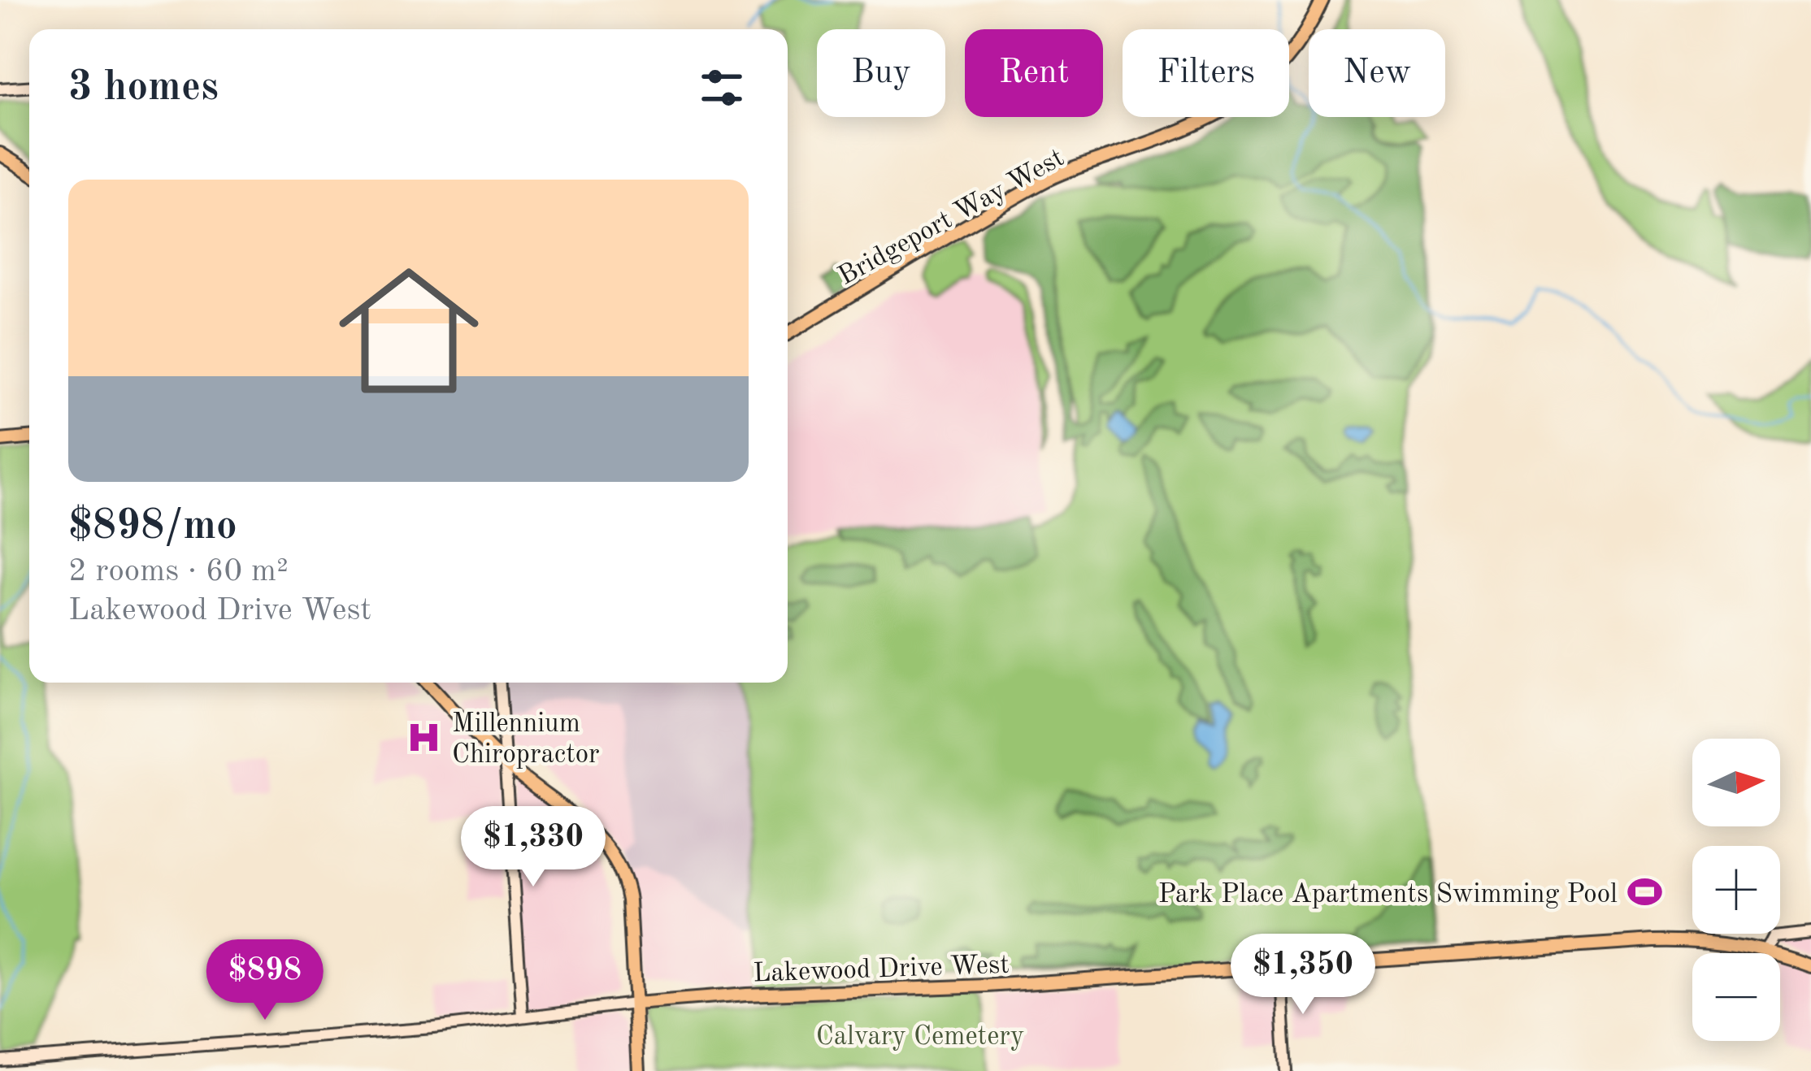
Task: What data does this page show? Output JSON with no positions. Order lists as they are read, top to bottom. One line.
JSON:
{"streets":{"main road":["Bridgeport Way West","Lakewood Drive West"]},"parks":["Calvary Cemetery"],"places":{"hospital":["Millennium Chiropractor"],"sports":["Park Place Apartments Swimming Pool"]},"north":"right","page":{"chip":["Buy","Rent","Filters","New"],"heading":"3 homes","list":[{"name":"$898/mo","note":"2 rooms · 60 m² · Lakewood Drive West"}],"map_buttons":["+","−"],"price":["$1,330","$1,350","$898"]}}
